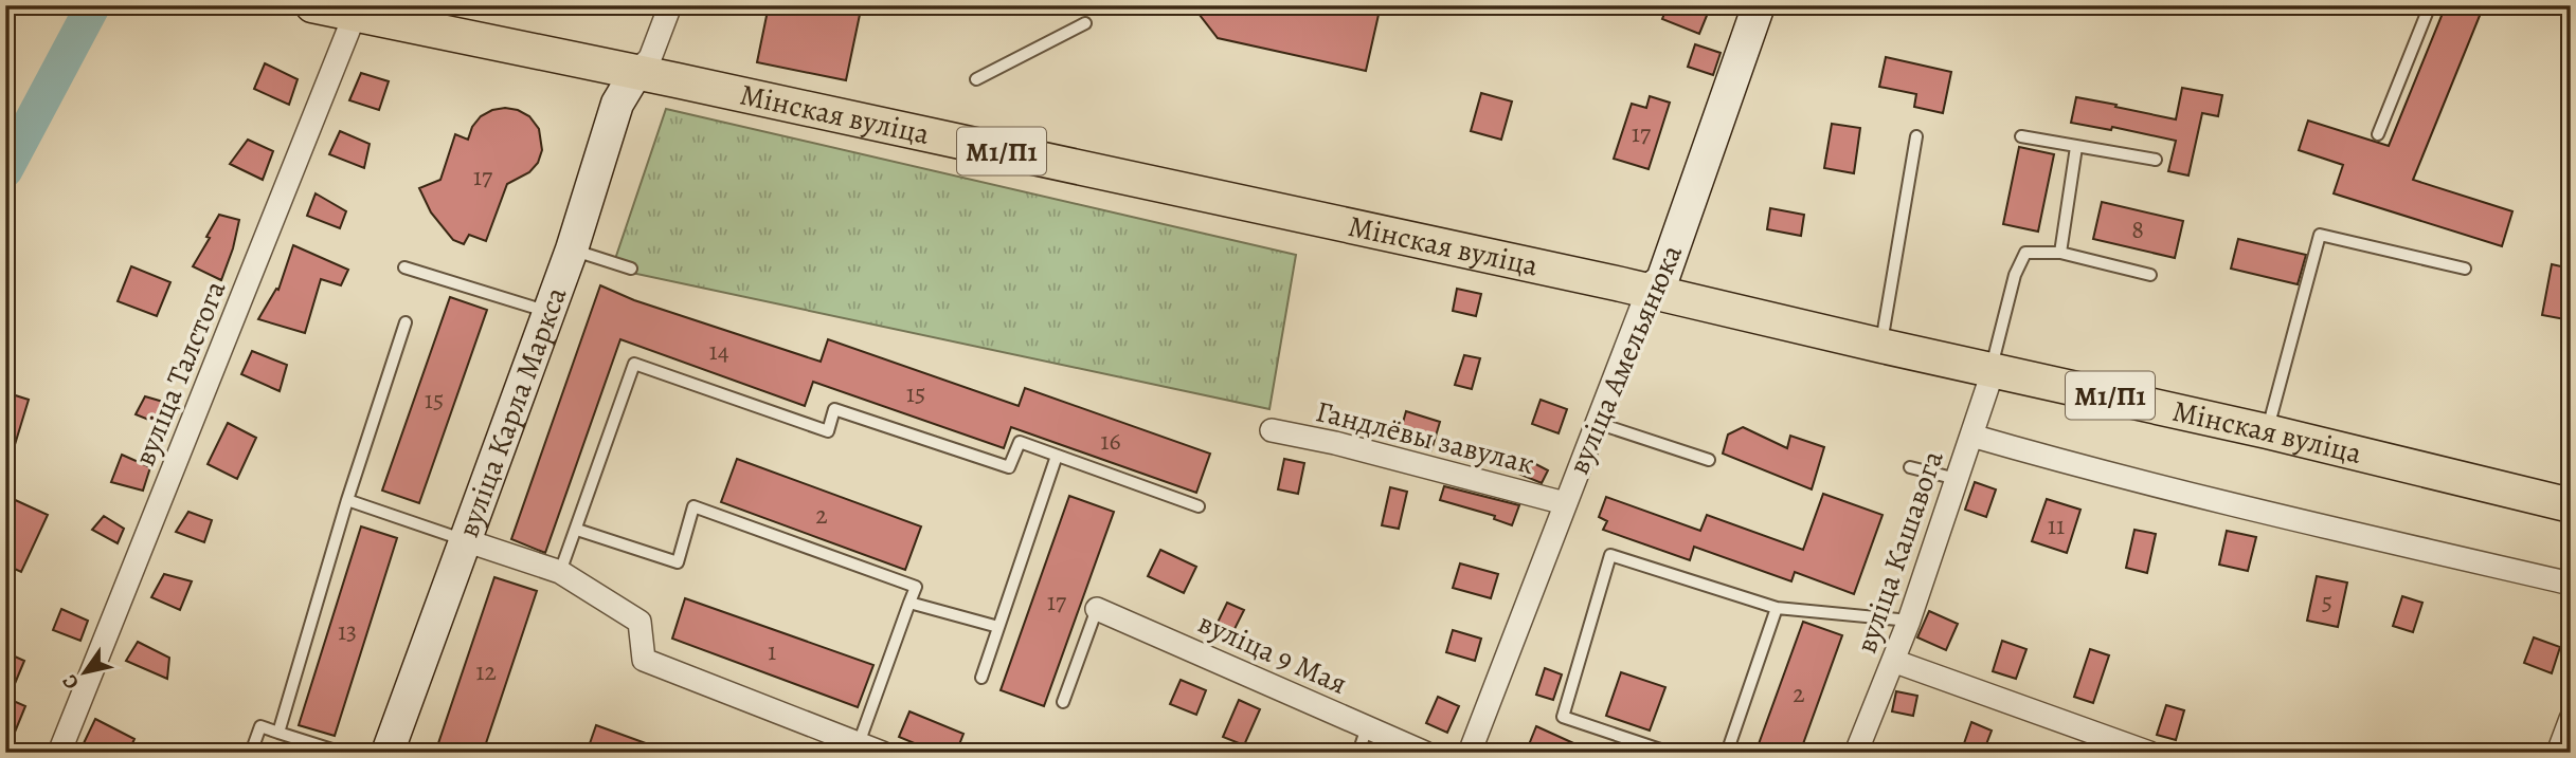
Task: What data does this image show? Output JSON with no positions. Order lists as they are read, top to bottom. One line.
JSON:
{"streets":{"main road":["Мінская вуліца","М1/П1","вуліца Амельянюка","вуліца Карла Маркса"],"street":["вуліца Талстога","Гандлёвы завулак","вуліца Кашавога","вуліца 9 Мая"]},"crossings":[["Мінская вуліца","вуліца Амельянюка"],["Мінская вуліца","вуліца Талстога"],["Мінская вуліца","вуліца Карла Маркса"],["Мінская вуліца","вуліца Кашавога"],["вуліца Амельянюка","Гандлёвы завулак"]],"house_numbers":["17","17","8","14","15","15","16","2","11","17","5","13","1","12","2"],"north":"bottom left"}
